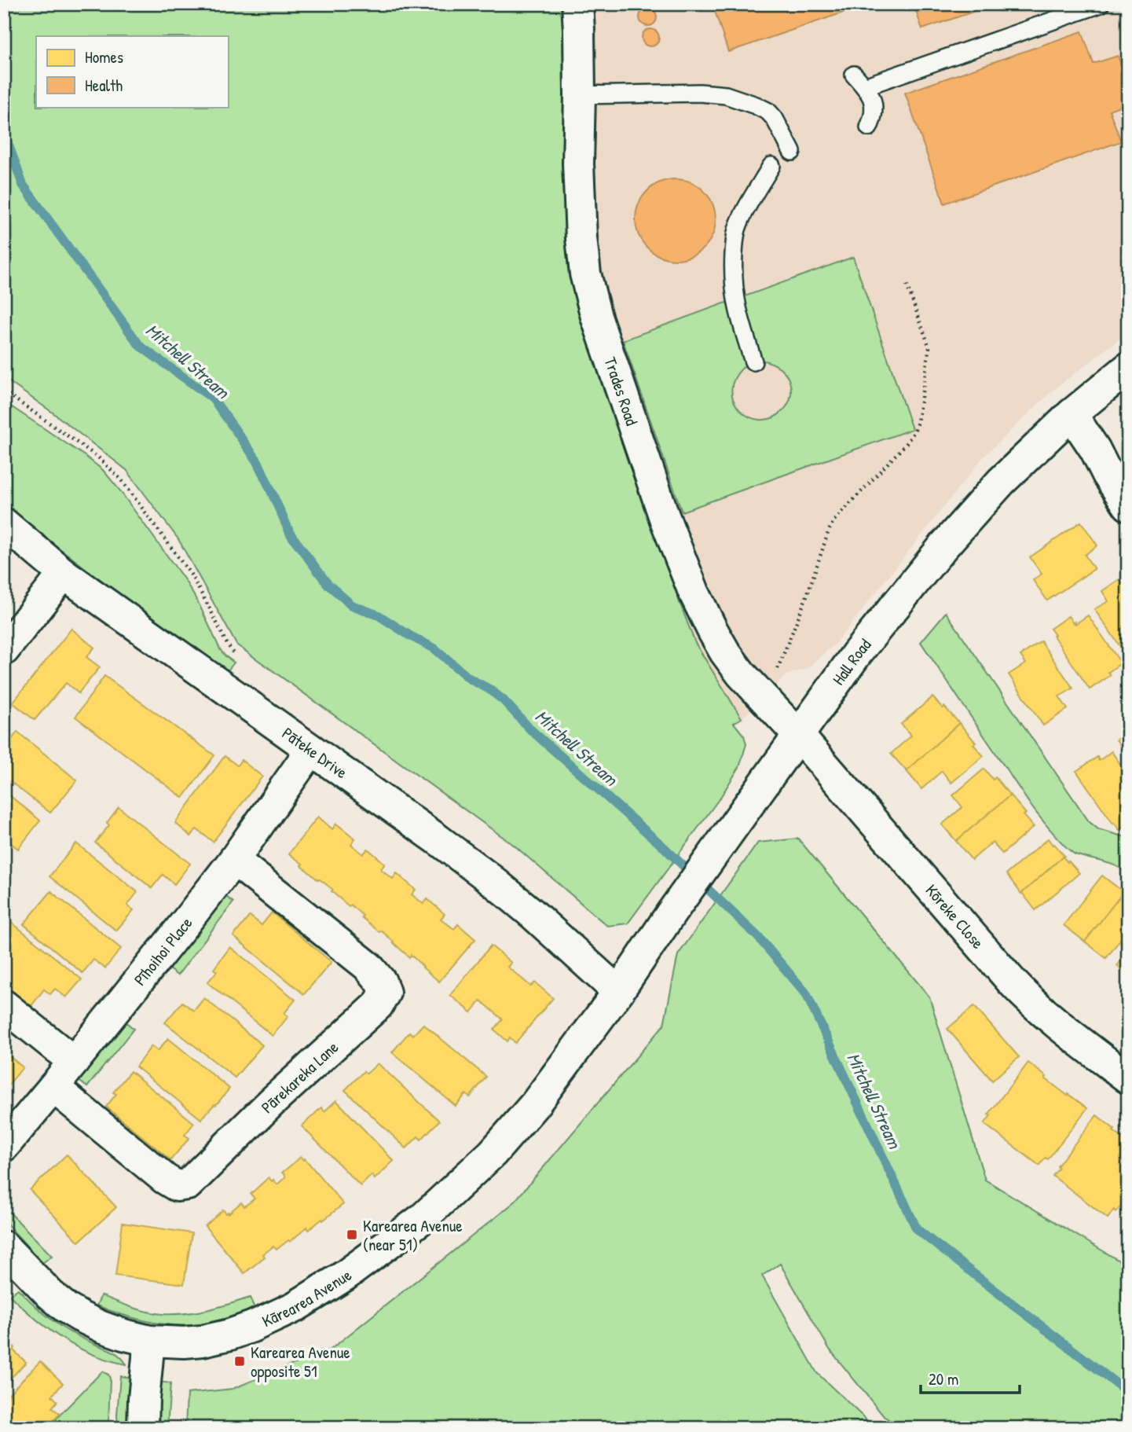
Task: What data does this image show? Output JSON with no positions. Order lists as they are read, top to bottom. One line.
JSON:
{"streets":{"street":["Trades Road","Hall Road","Pāteke Drive","Kōreke Close","Pīhoihoi Place","Pārekareka Lane","Kārearea Avenue"]},"crossings":[["Trades Road","Hall Road"],["Trades Road","Kōreke Close"],["Hall Road","Pāteke Drive"],["Hall Road","Kōreke Close"],["Hall Road","Kārearea Avenue"],["Pāteke Drive","Pīhoihoi Place"],["Pāteke Drive","Kārearea Avenue"],["Pīhoihoi Place","Pārekareka Lane"]],"water":["Mitchell Stream"],"places":{"transit":["Karearea Avenue (near 51)","Karearea Avenue opposite 51"]},"legend":["Homes","Health"],"scale_bar":"20 m"}
